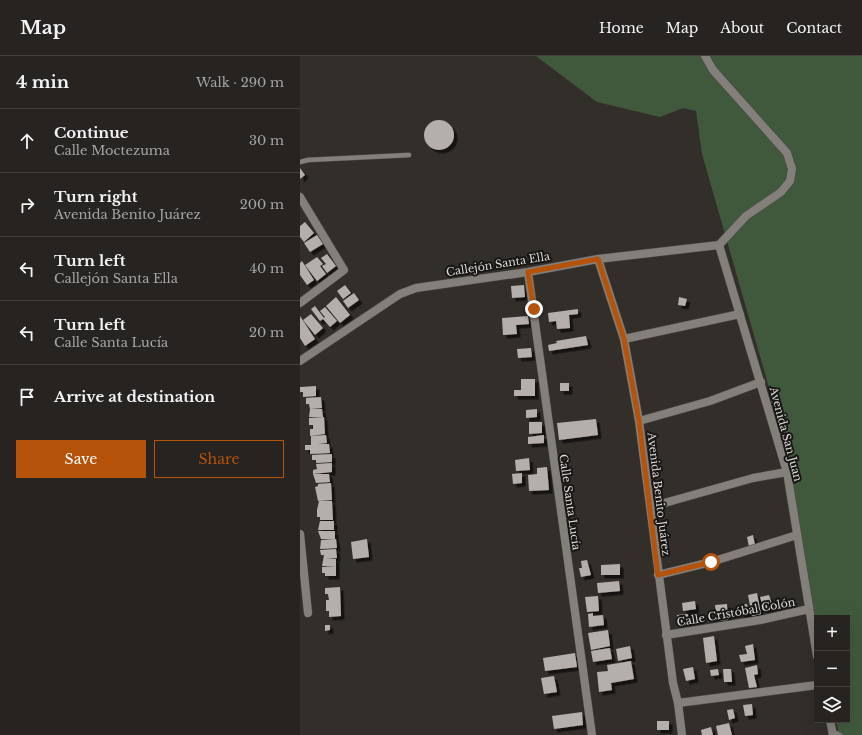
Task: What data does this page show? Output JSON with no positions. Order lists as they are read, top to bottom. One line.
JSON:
{"streets":{"street":["Callejón Santa Ella","Avenida San Juan","Avenida Benito Juárez","Calle Santa Lucía","Calle Cristóbal Colón"]},"crossings":[["Callejón Santa Ella","Avenida San Juan"],["Callejón Santa Ella","Avenida Benito Juárez"],["Callejón Santa Ella","Calle Santa Lucía"],["Avenida San Juan","Calle Cristóbal Colón"],["Avenida Benito Juárez","Calle Cristóbal Colón"]],"page":{"header":"Map","nav":["Home","Map","About","Contact"],"heading":["4 min","Walk · 290 m"],"list":[["Continue","Calle Moctezuma","30 m"],["Turn right","Avenida Benito Juárez","200 m"],["Turn left","Callejón Santa Ella","40 m"],["Turn left","Calle Santa Lucía","20 m"],"Arrive at destination"],"buttons":["Save","Share"],"map_buttons":["+","−"]}}
